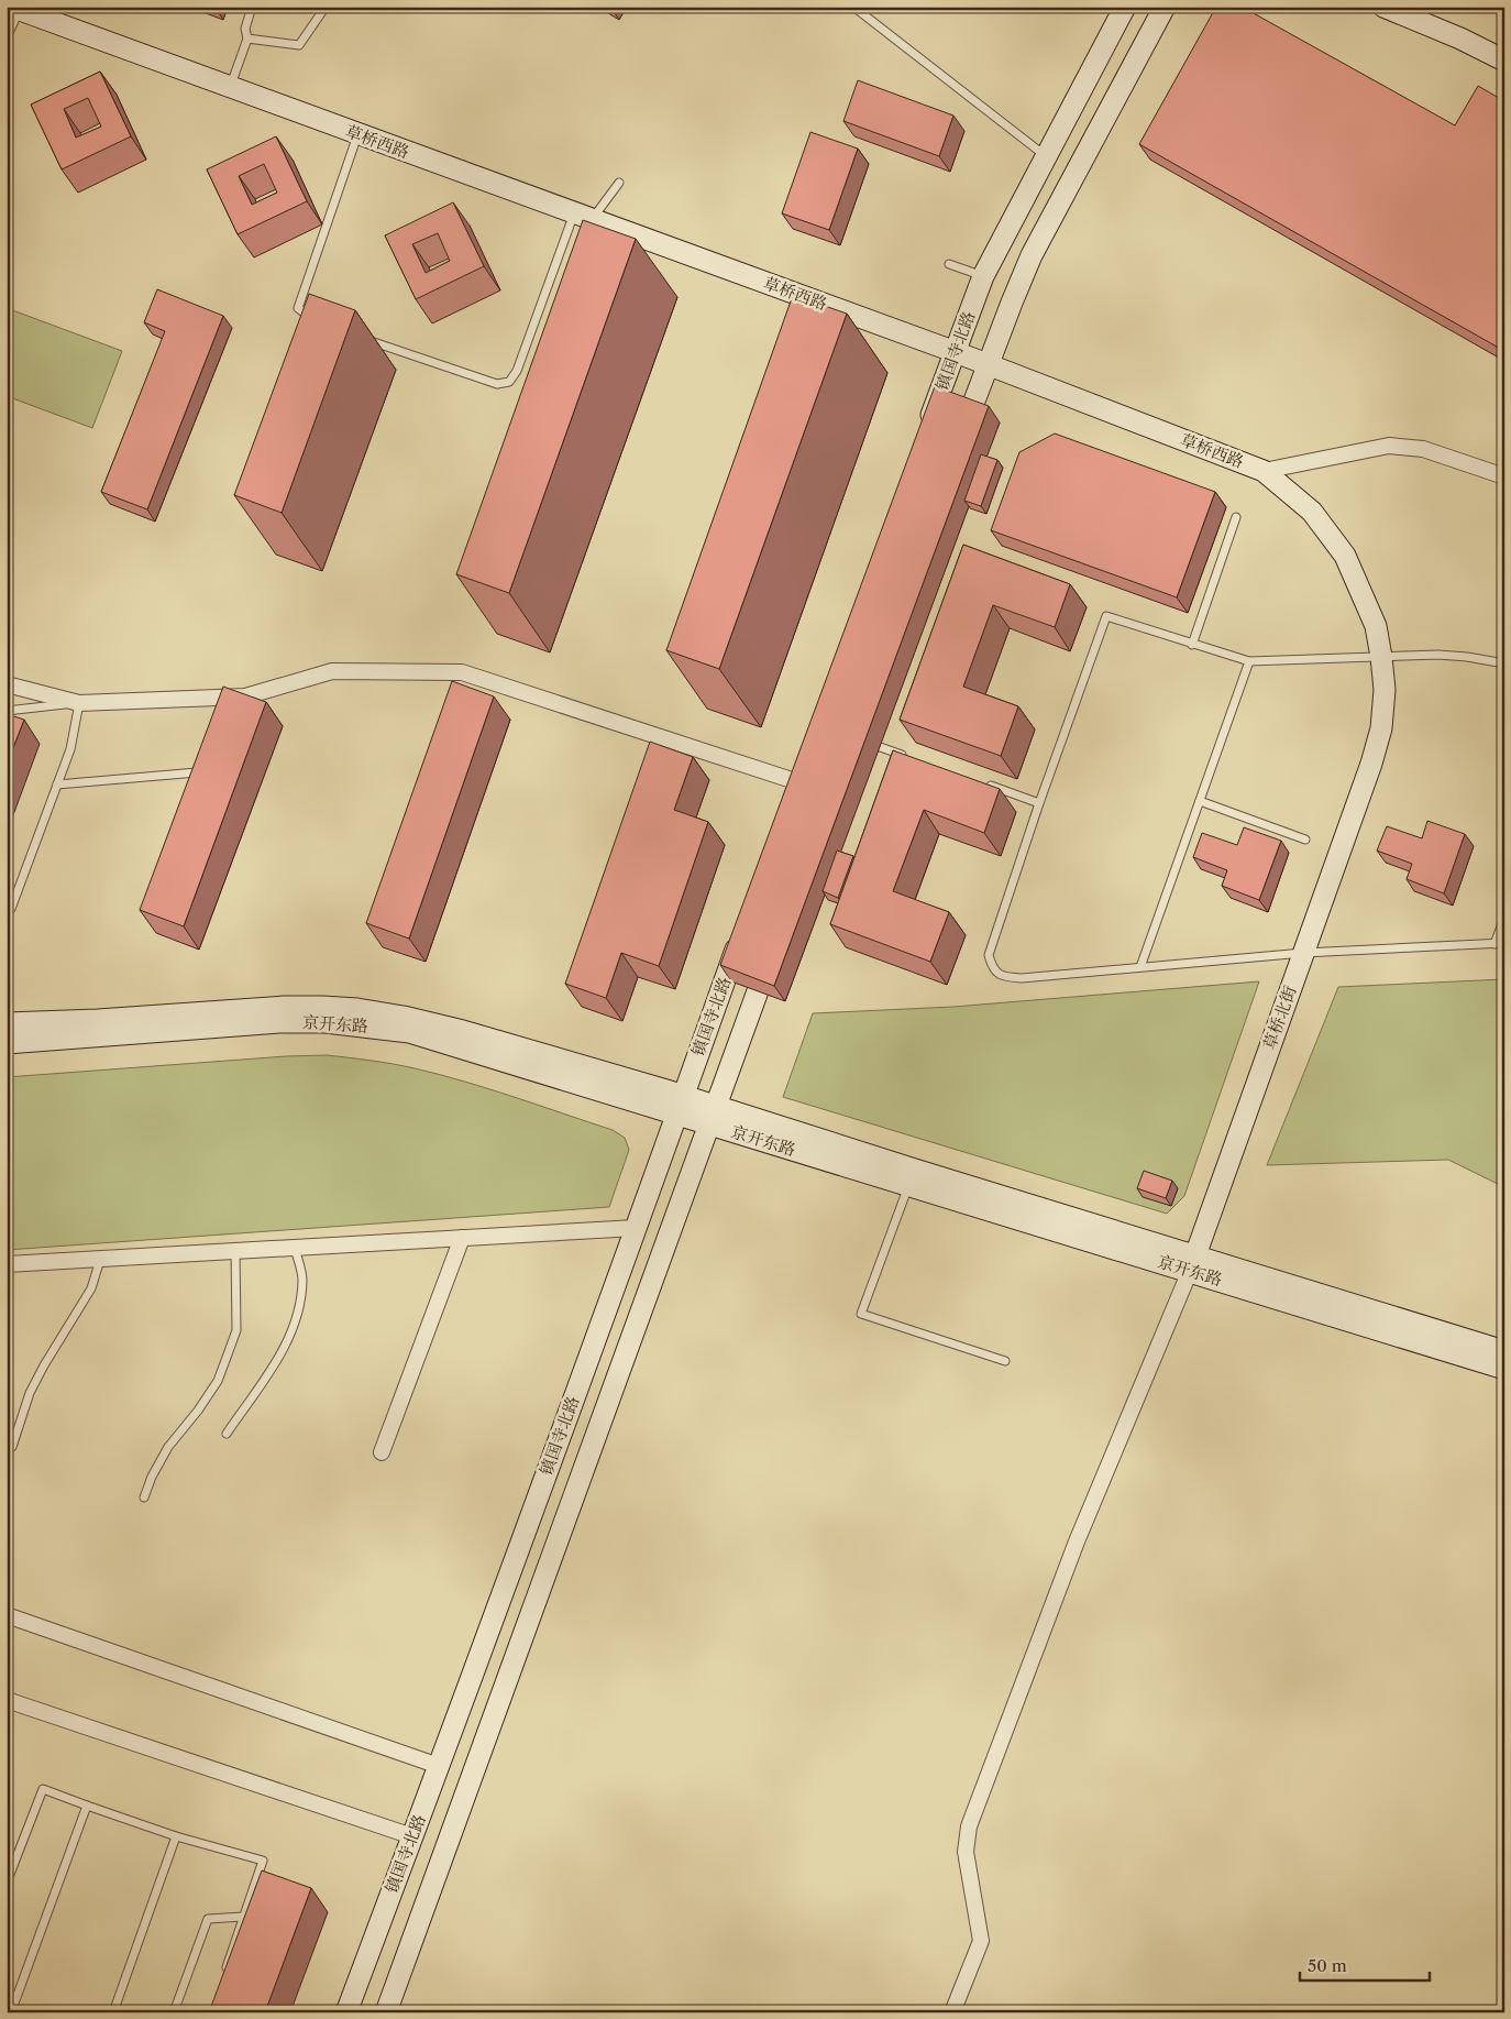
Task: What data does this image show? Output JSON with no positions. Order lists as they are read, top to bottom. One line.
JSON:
{"streets":{"street":["草桥西路","镇国寺北路","草桥北街","京开东路"]},"crossings":[["草桥西路","镇国寺北路"],["草桥西路","草桥北街"],["镇国寺北路","京开东路"],["草桥北街","京开东路"]],"scale_bar":"50 m"}
